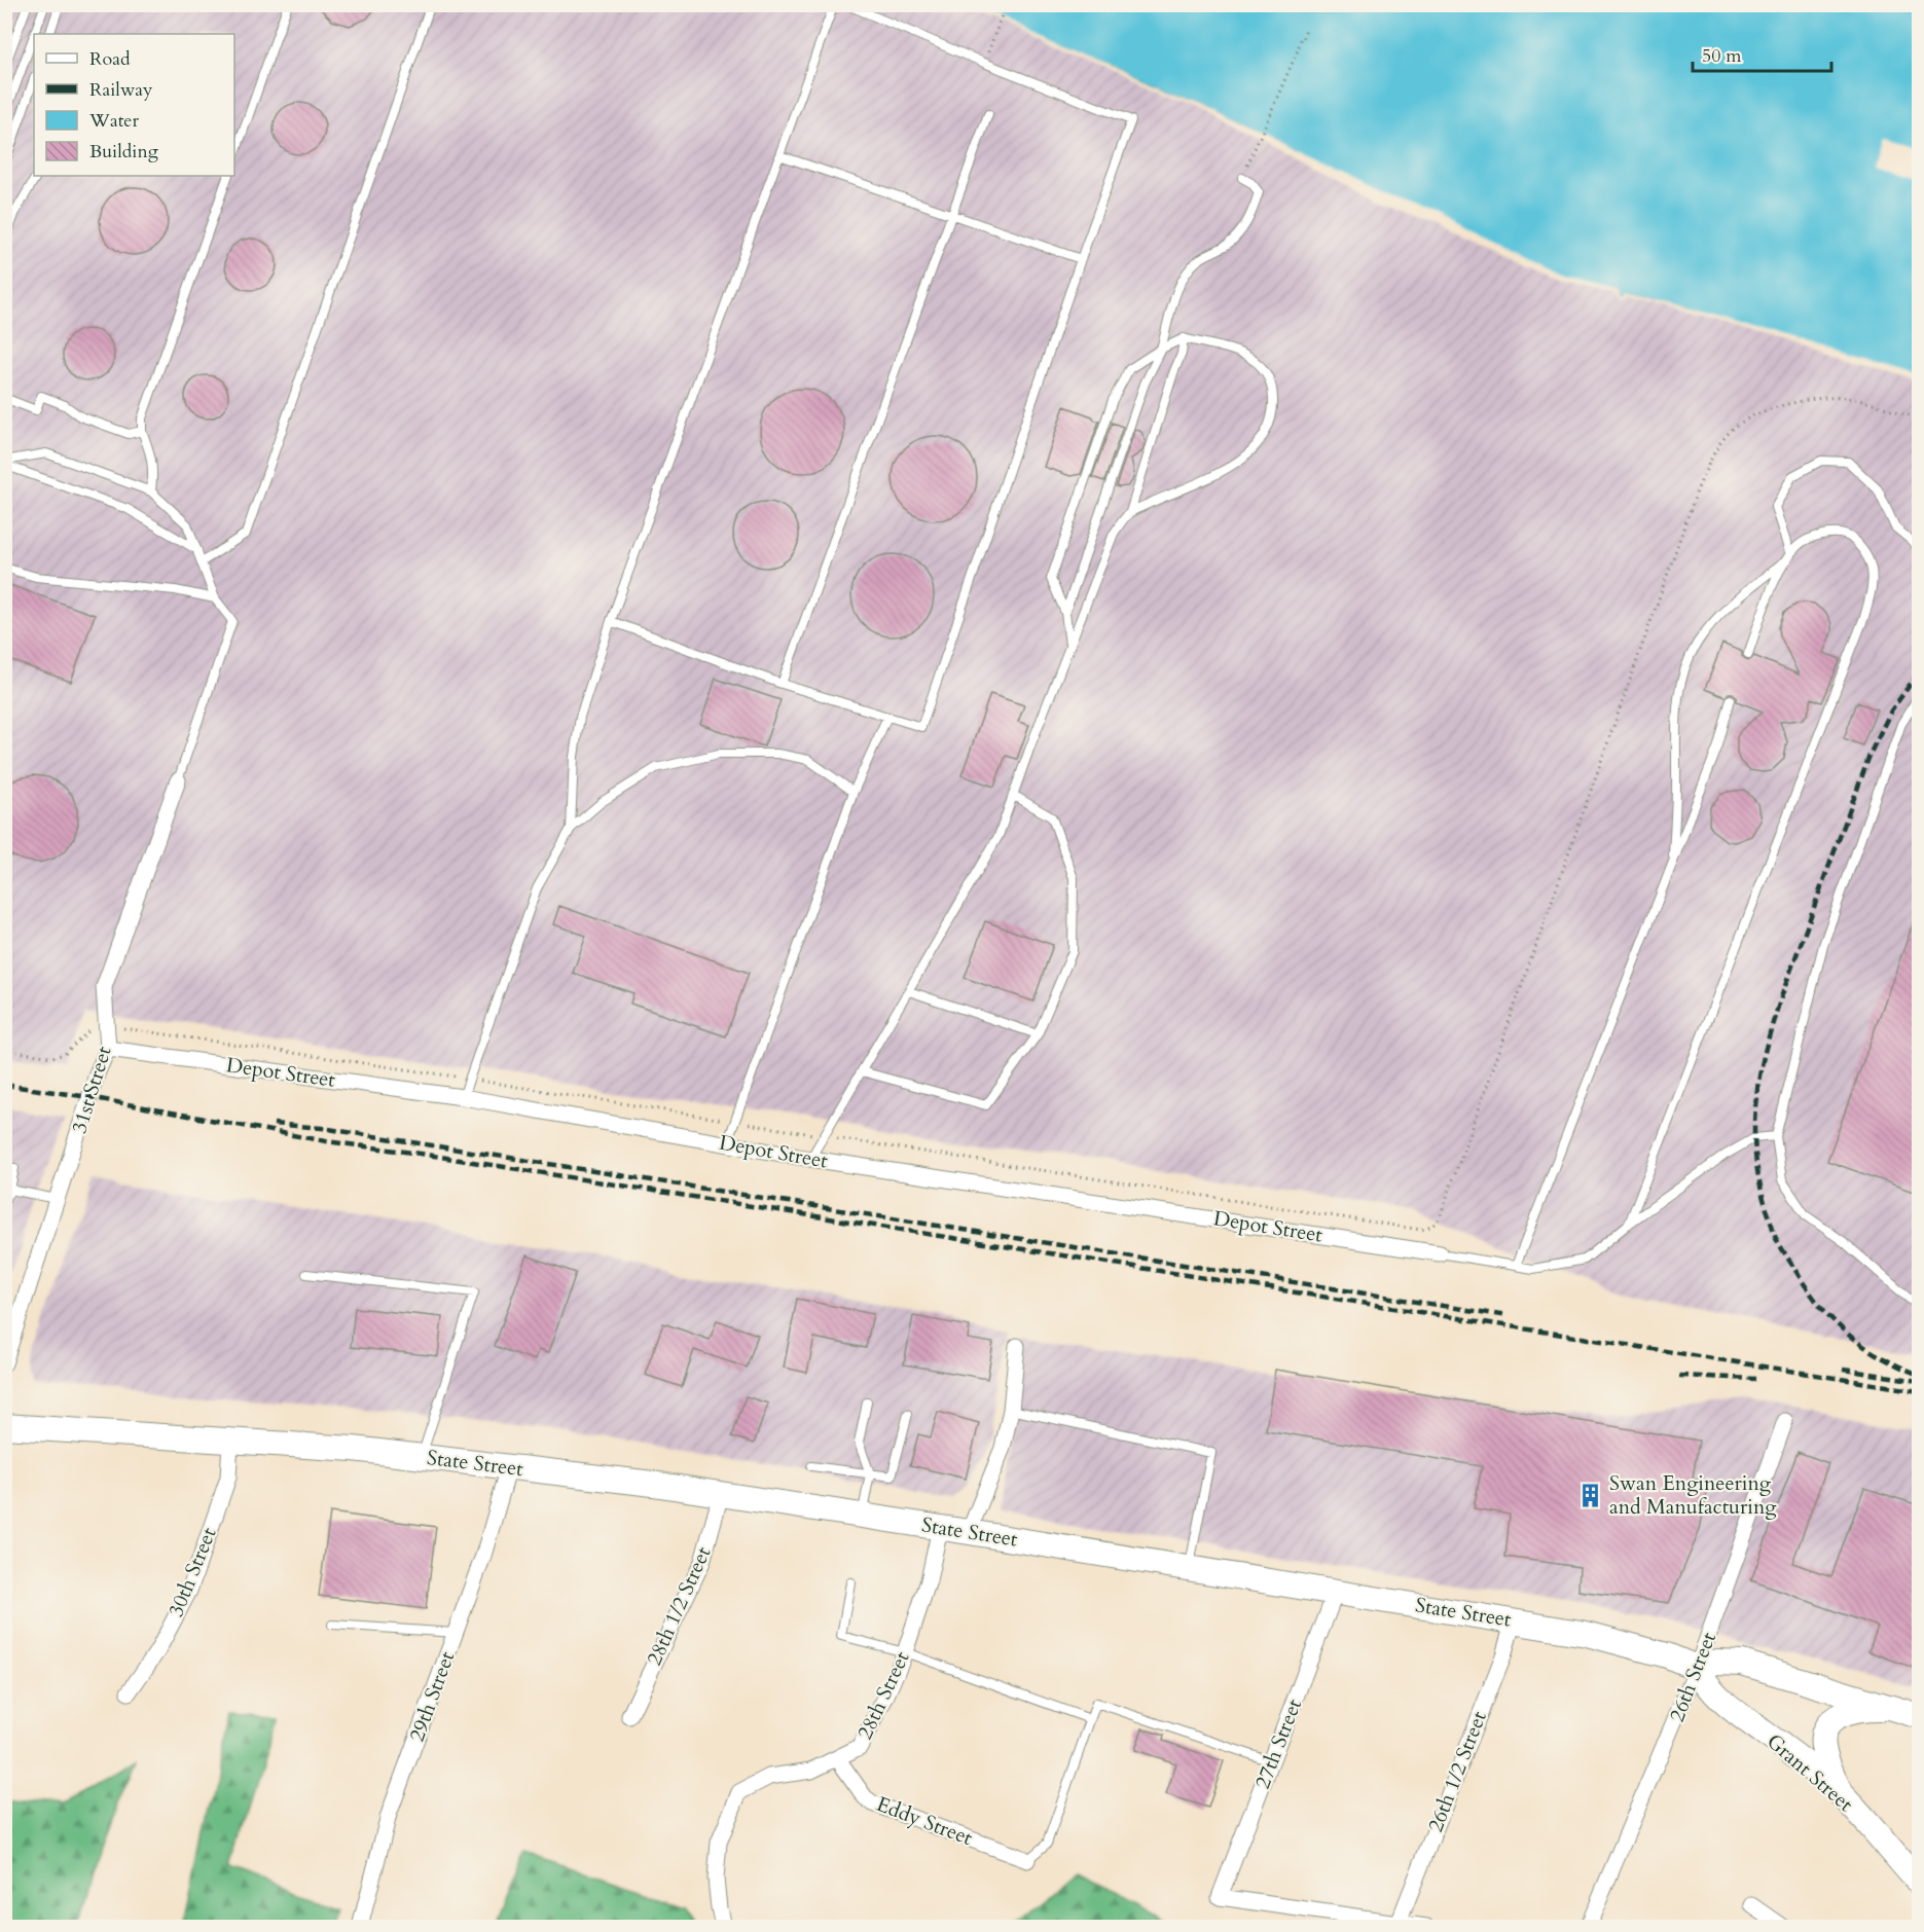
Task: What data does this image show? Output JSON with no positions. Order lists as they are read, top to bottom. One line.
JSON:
{"streets":{"main road":["State Street","Grant Street"],"street":["Depot Street","31st Street","30th Street","28th 1/2 Street","26th Street","28th Street","29th Street","27th Street","26th 1/2 Street","Eddy Street"]},"crossings":[["Depot Street","31st Street"],["State Street","30th Street"],["State Street","28th 1/2 Street"],["State Street","26th Street"],["State Street","28th Street"],["State Street","29th Street"],["State Street","27th Street"],["State Street","26th 1/2 Street"],["State Street","Grant Street"],["26th Street","Grant Street"],["28th Street","Eddy Street"],["27th Street","26th 1/2 Street"]],"places":{"building":["Swan Engineering and Manufacturing"]},"legend":["Road","Railway","Water","Building"],"scale_bar":"50 m"}
